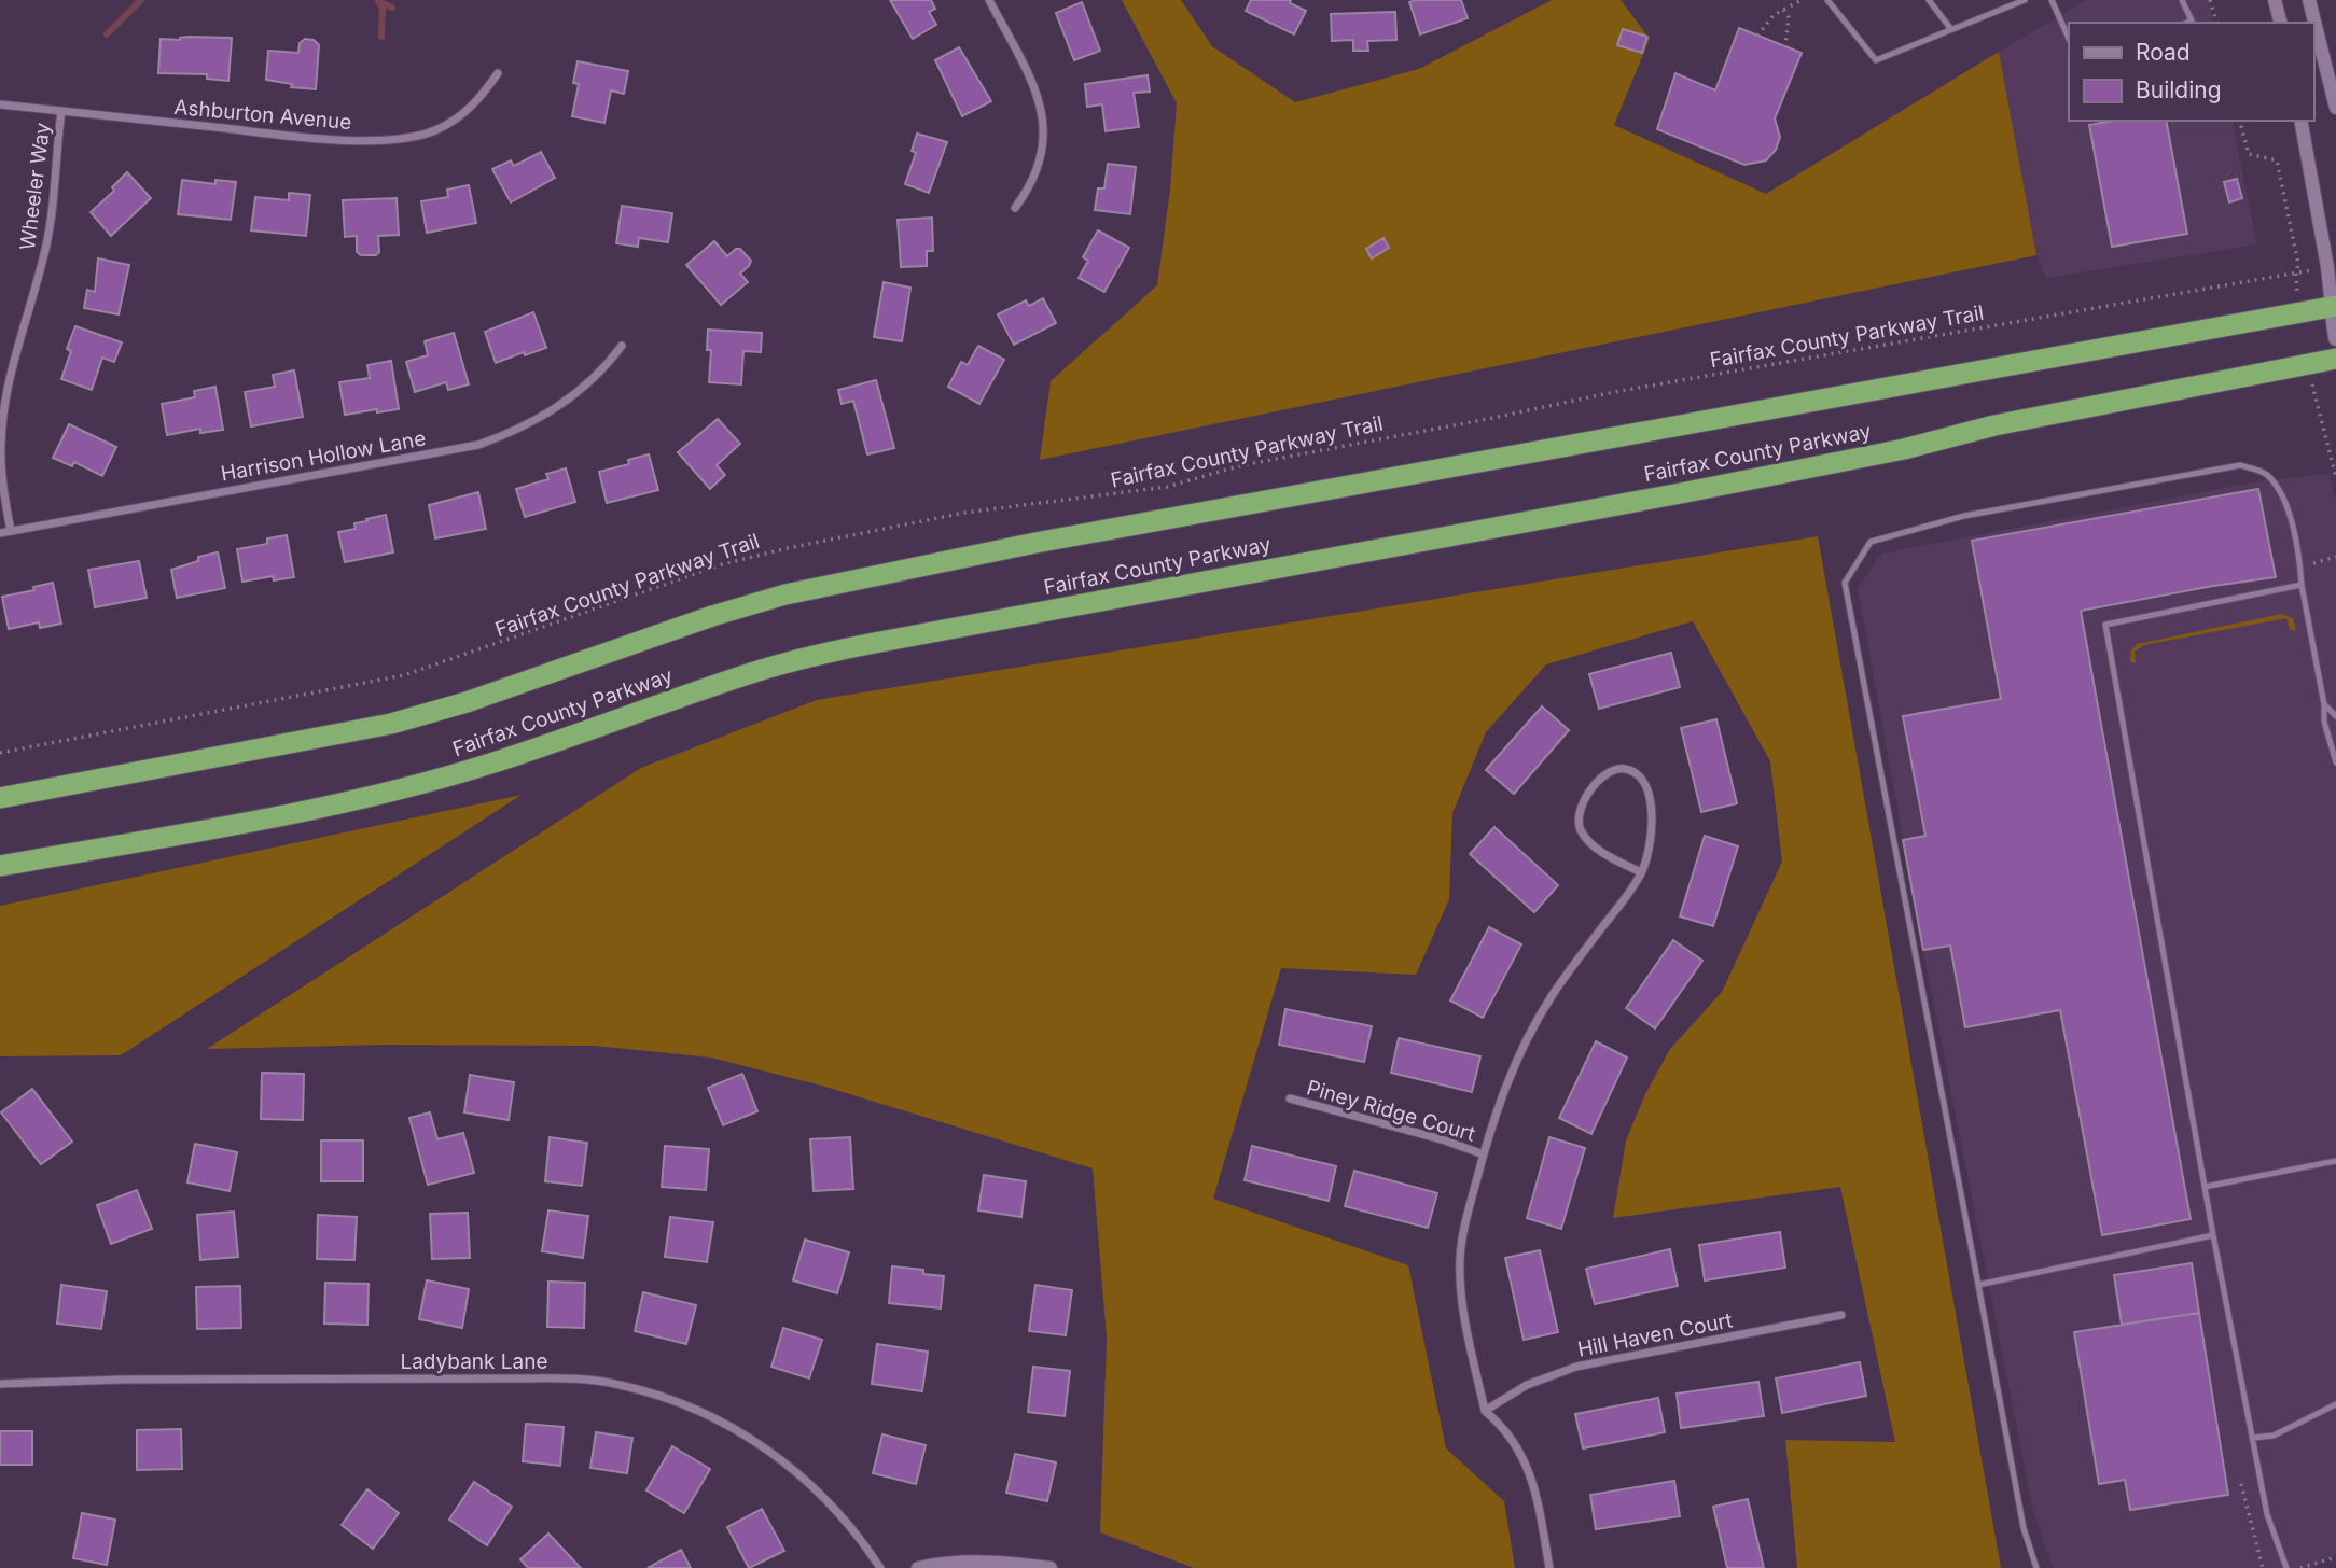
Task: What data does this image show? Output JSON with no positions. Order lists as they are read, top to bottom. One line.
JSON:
{"streets":{"highway":["Fairfax County Parkway"],"street":["Ashburton Avenue","Wheeler Way","Harrison Hollow Lane","Piney Ridge Court","Hill Haven Court","Ladybank Lane"],"path":["Fairfax County Parkway Trail"]},"crossings":[["Ashburton Avenue","Wheeler Way"],["Wheeler Way","Harrison Hollow Lane"]],"legend":["Road","Building"]}
